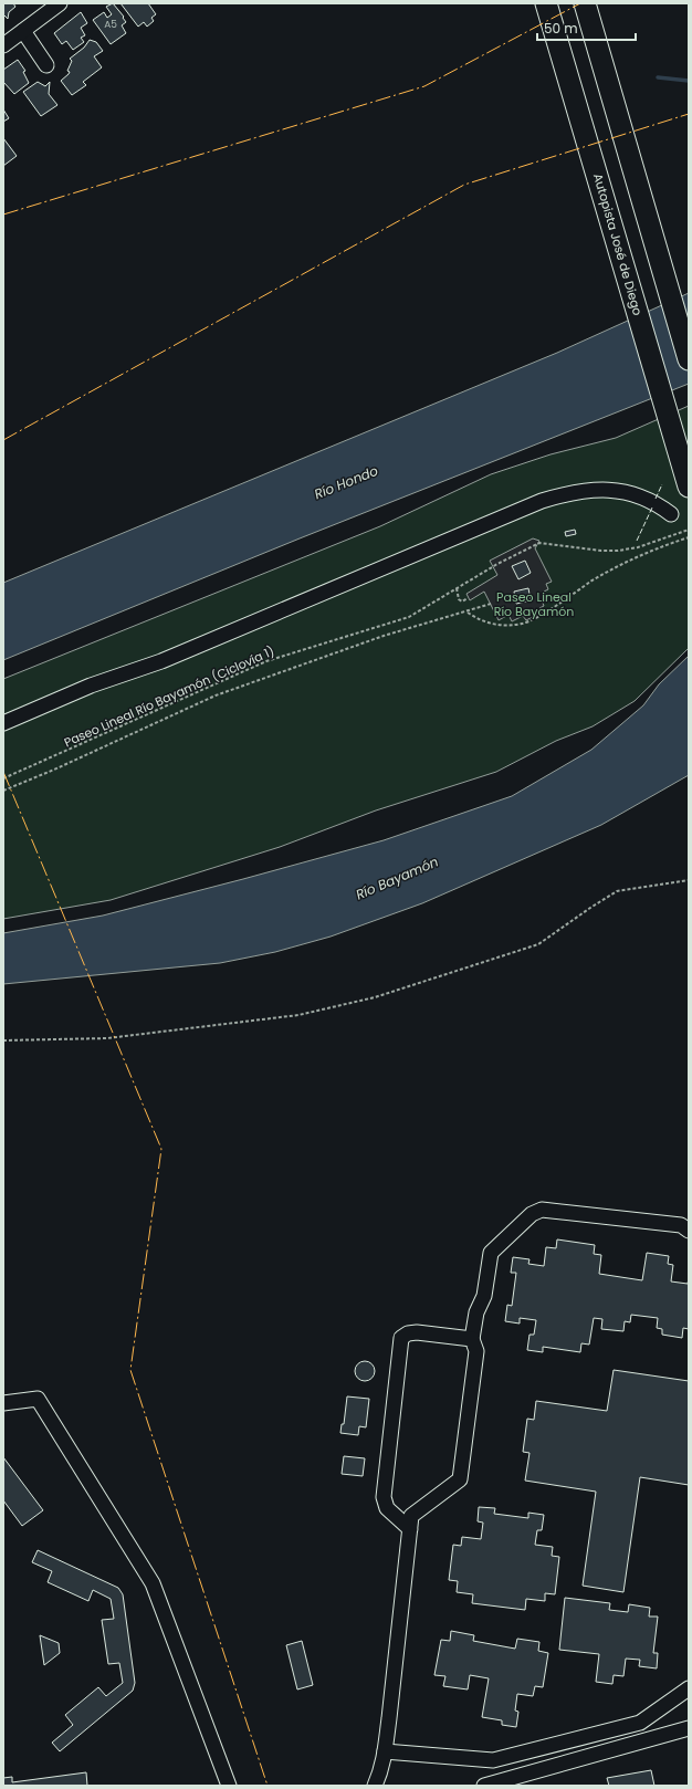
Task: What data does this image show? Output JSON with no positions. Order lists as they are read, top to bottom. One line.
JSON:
{"streets":{"highway":["Autopista José de Diego"],"path":["Paseo Lineal Río Bayamón (Ciclovía 1)"]},"water":["Río Hondo","Río Bayamón"],"parks":["Paseo Lineal Río Bayamón"],"house_numbers":["A5"],"scale_bar":"50 m"}
